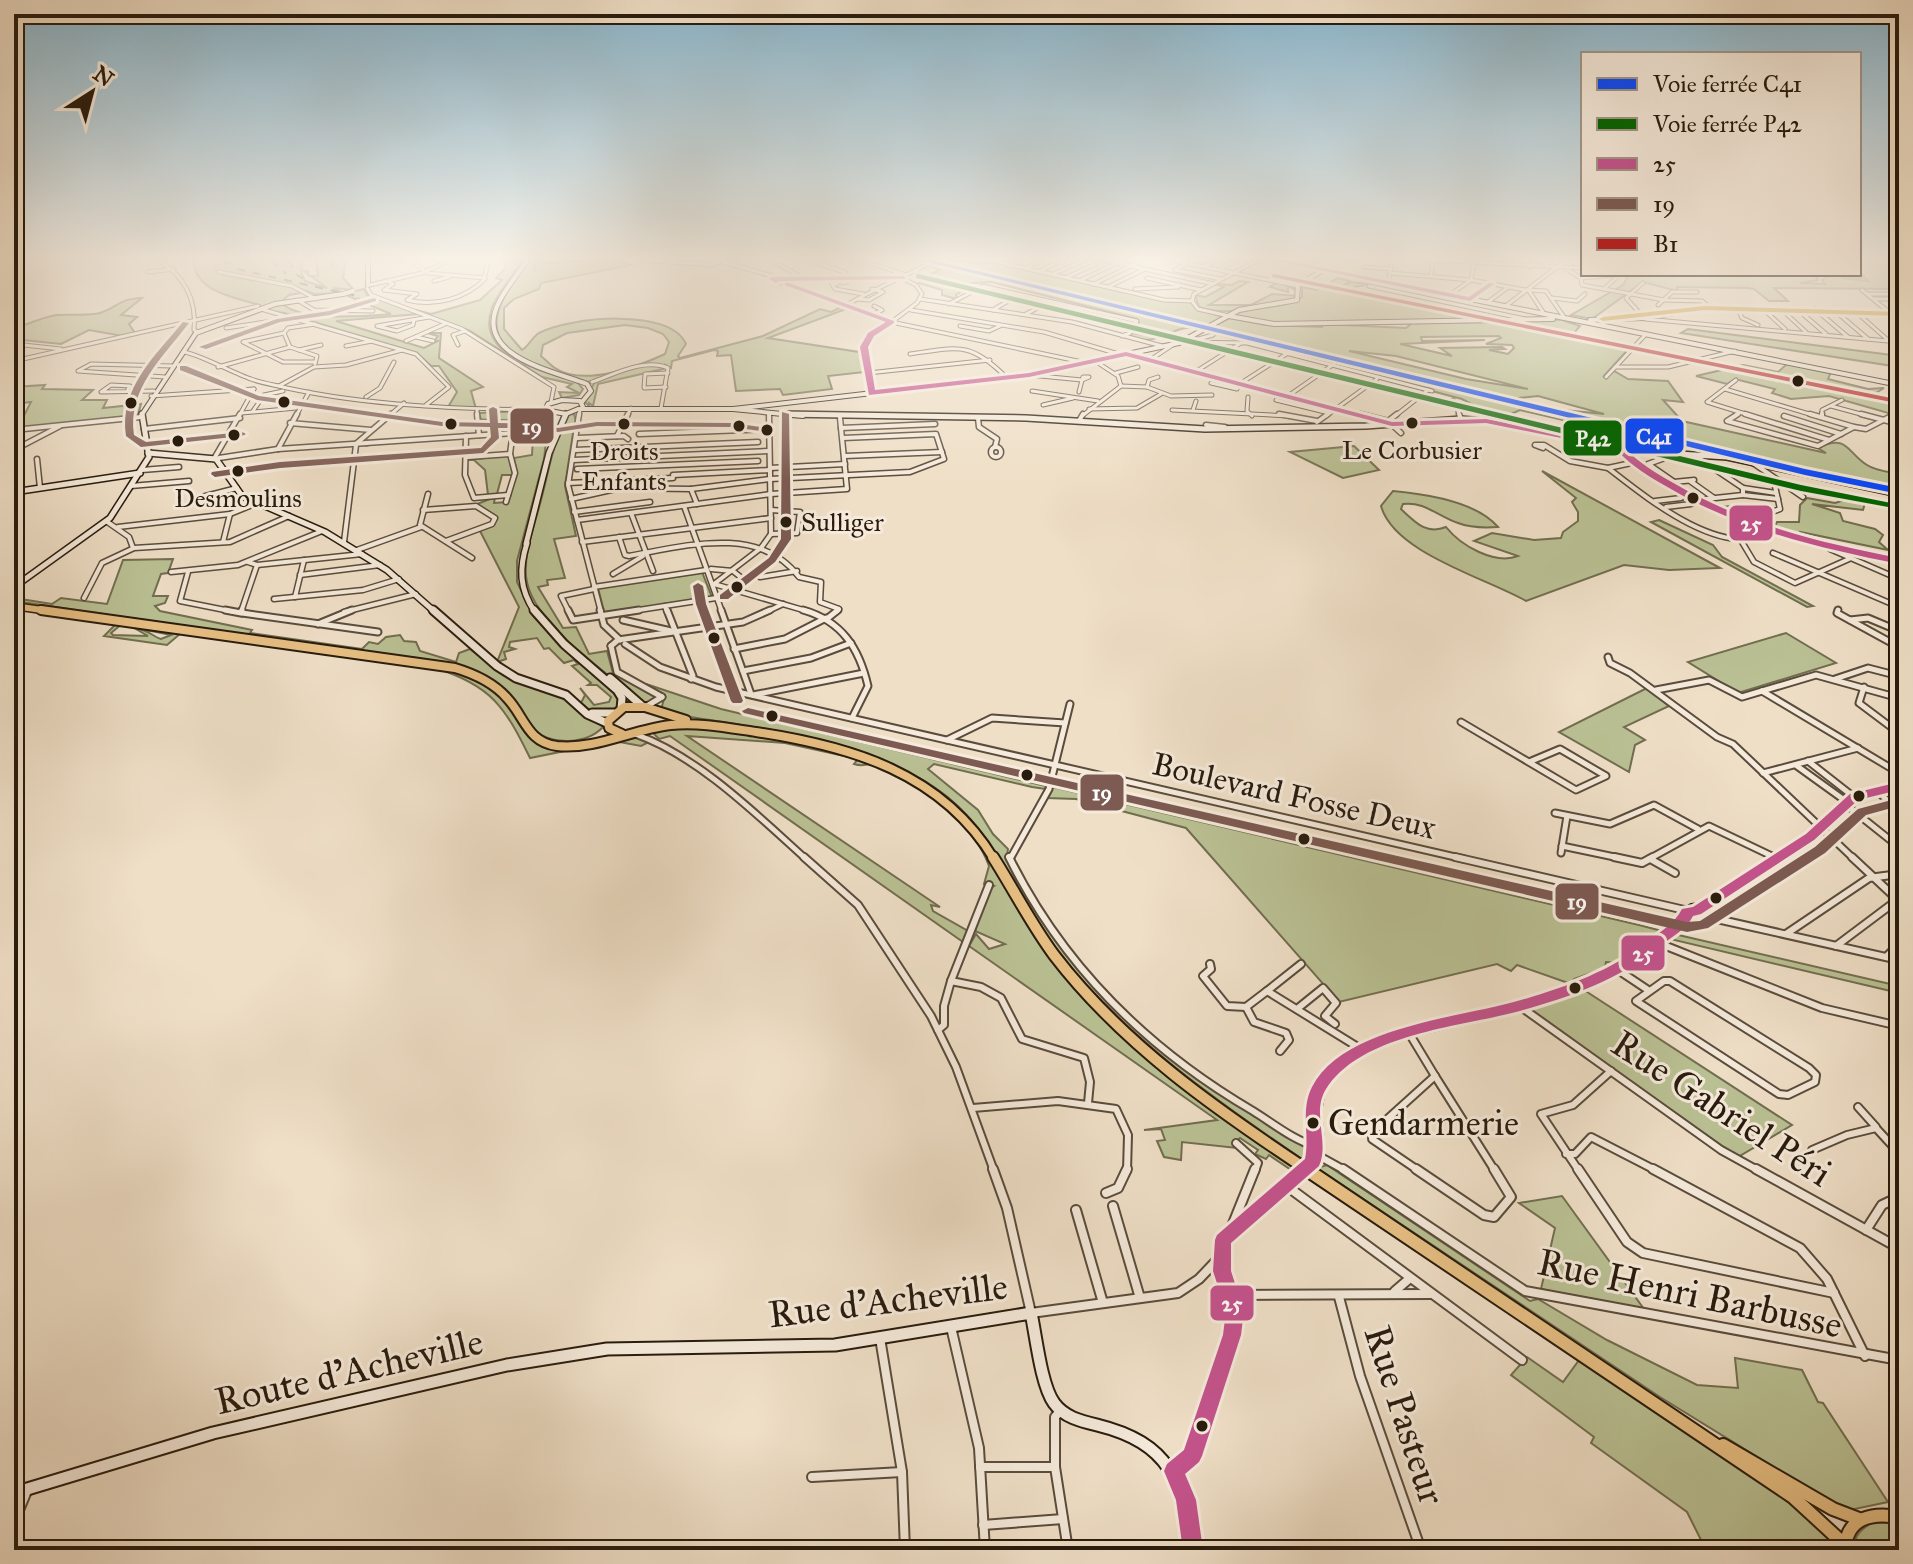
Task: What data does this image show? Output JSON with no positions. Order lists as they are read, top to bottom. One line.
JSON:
{"streets":{"street":["Boulevard Fosse Deux","Rue Gabriel Péri","Rue Henri Barbusse","Rue d'Acheville","Route d'Acheville","Rue Pasteur"]},"crossings":[["Boulevard Fosse Deux","Rue Henri Barbusse"],["Rue d'Acheville","Route d'Acheville"]],"places":["Le Corbusier","Droits Enfants","Desmoulins","Sulliger","Gendarmerie"],"lines":["rail line C41","rail line P42","transit line 25","transit line 19","transit line B1"],"legend":["Voie ferrée C41","Voie ferrée P42","25","19","B1"],"north":"top right"}
